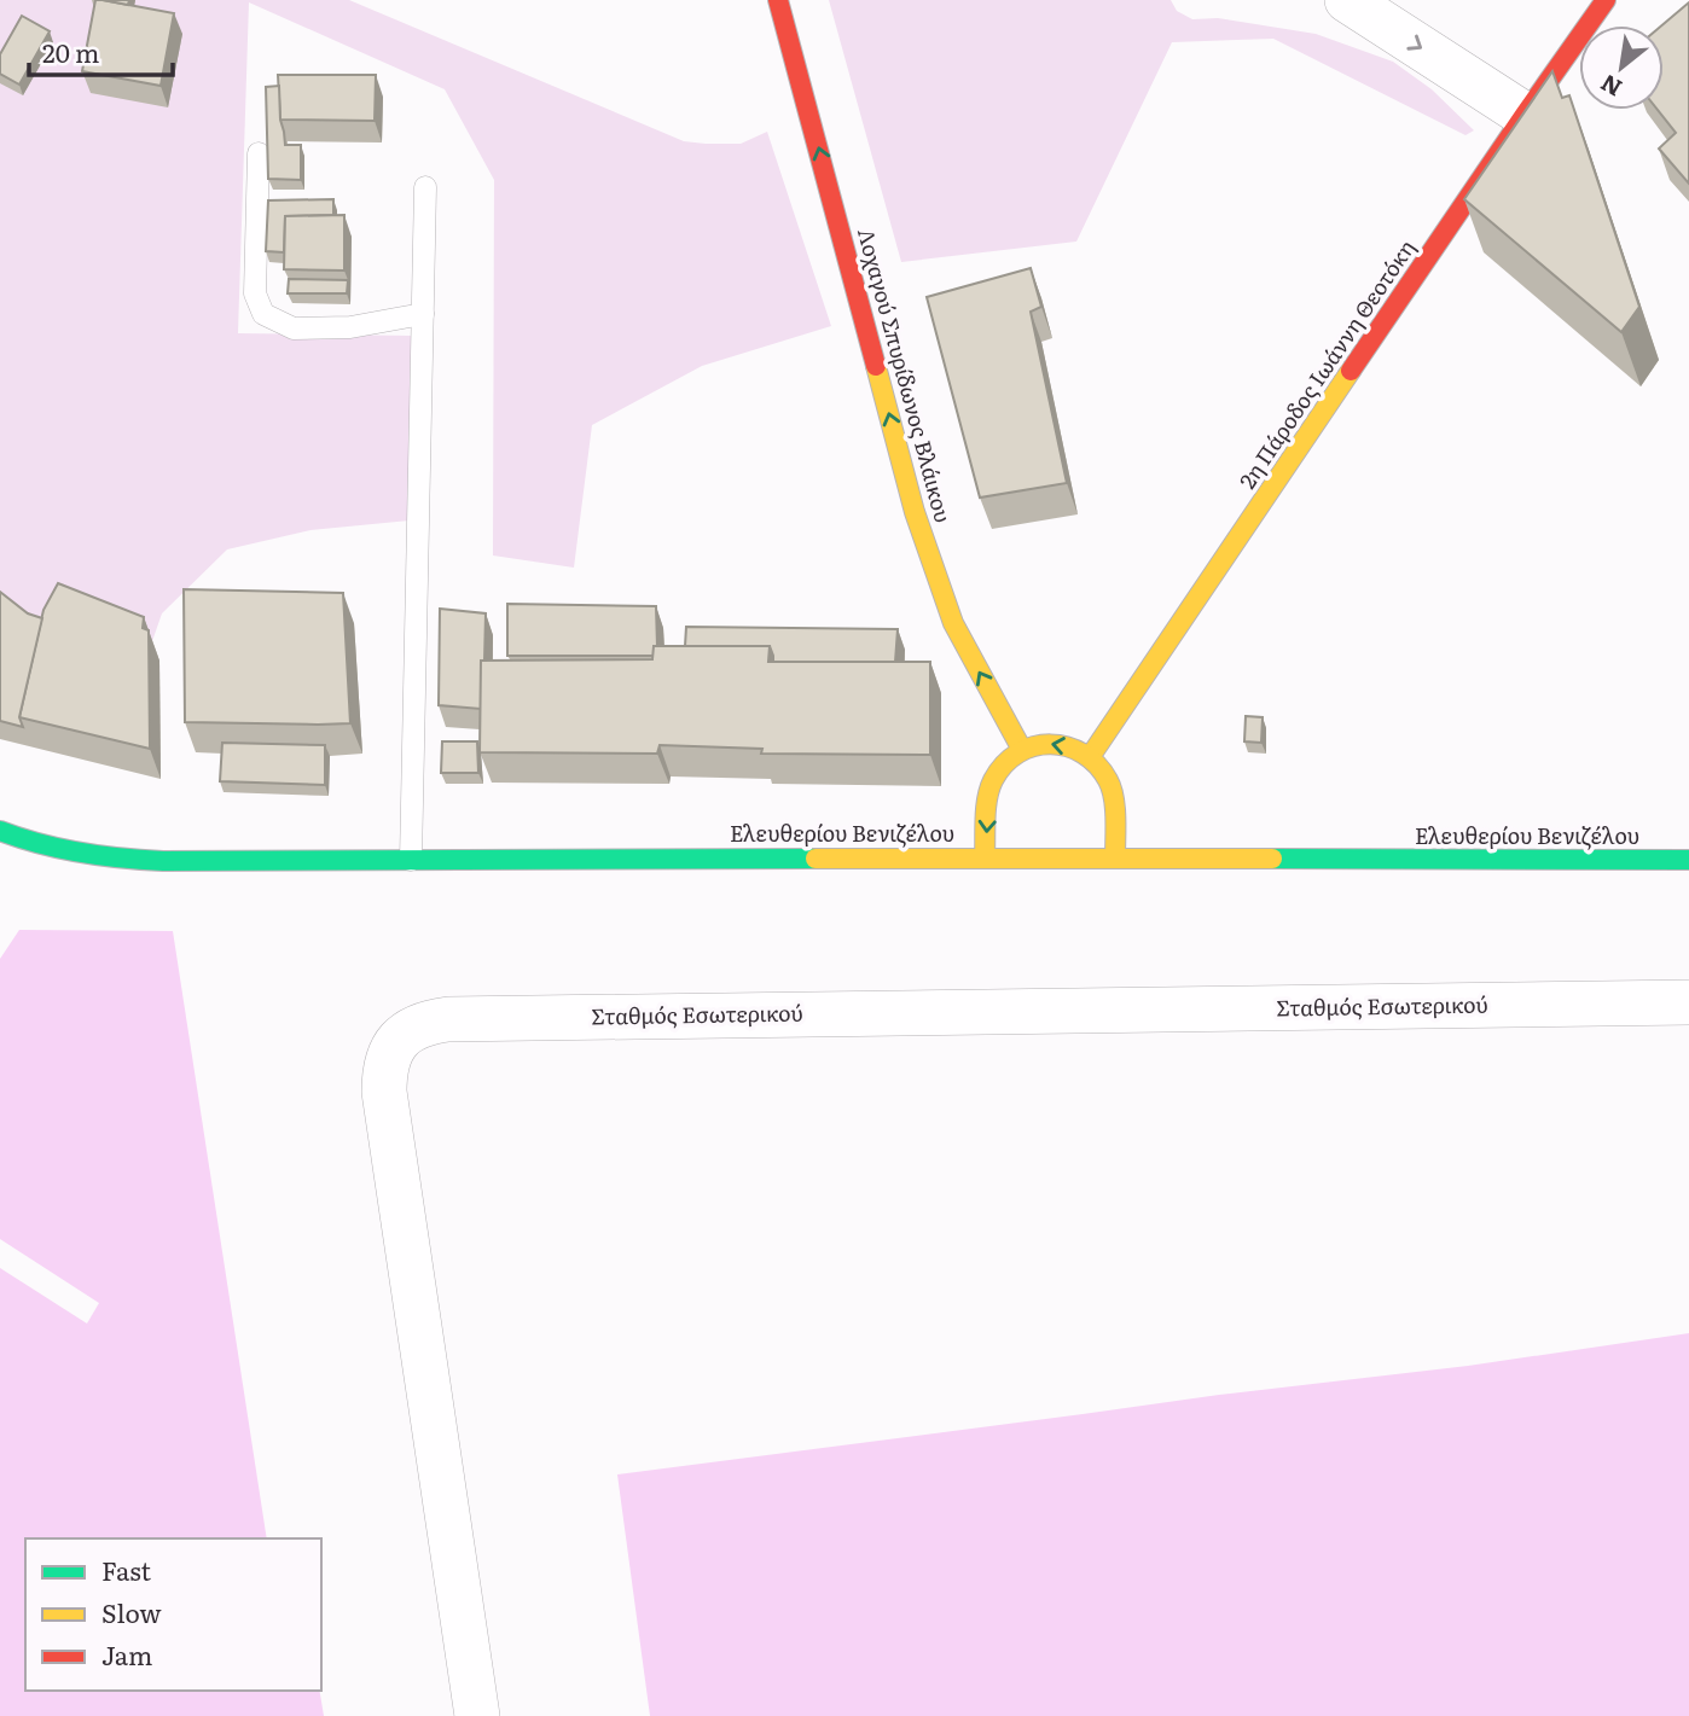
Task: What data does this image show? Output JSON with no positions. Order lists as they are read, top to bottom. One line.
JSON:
{"streets":{"main road":["2η Πάροδος Ιωάννη Θεοτόκη","Λοχαγού Σπυρίδωνος Βλάικου","Ελευθερίου Βενιζέλου"],"street":["Σταθμός Εσωτερικού"]},"one_way":["Λοχαγού Σπυρίδωνος Βλάικου"],"legend":["Fast","Slow","Jam"],"scale_bar":"20 m","north":"bottom left"}
